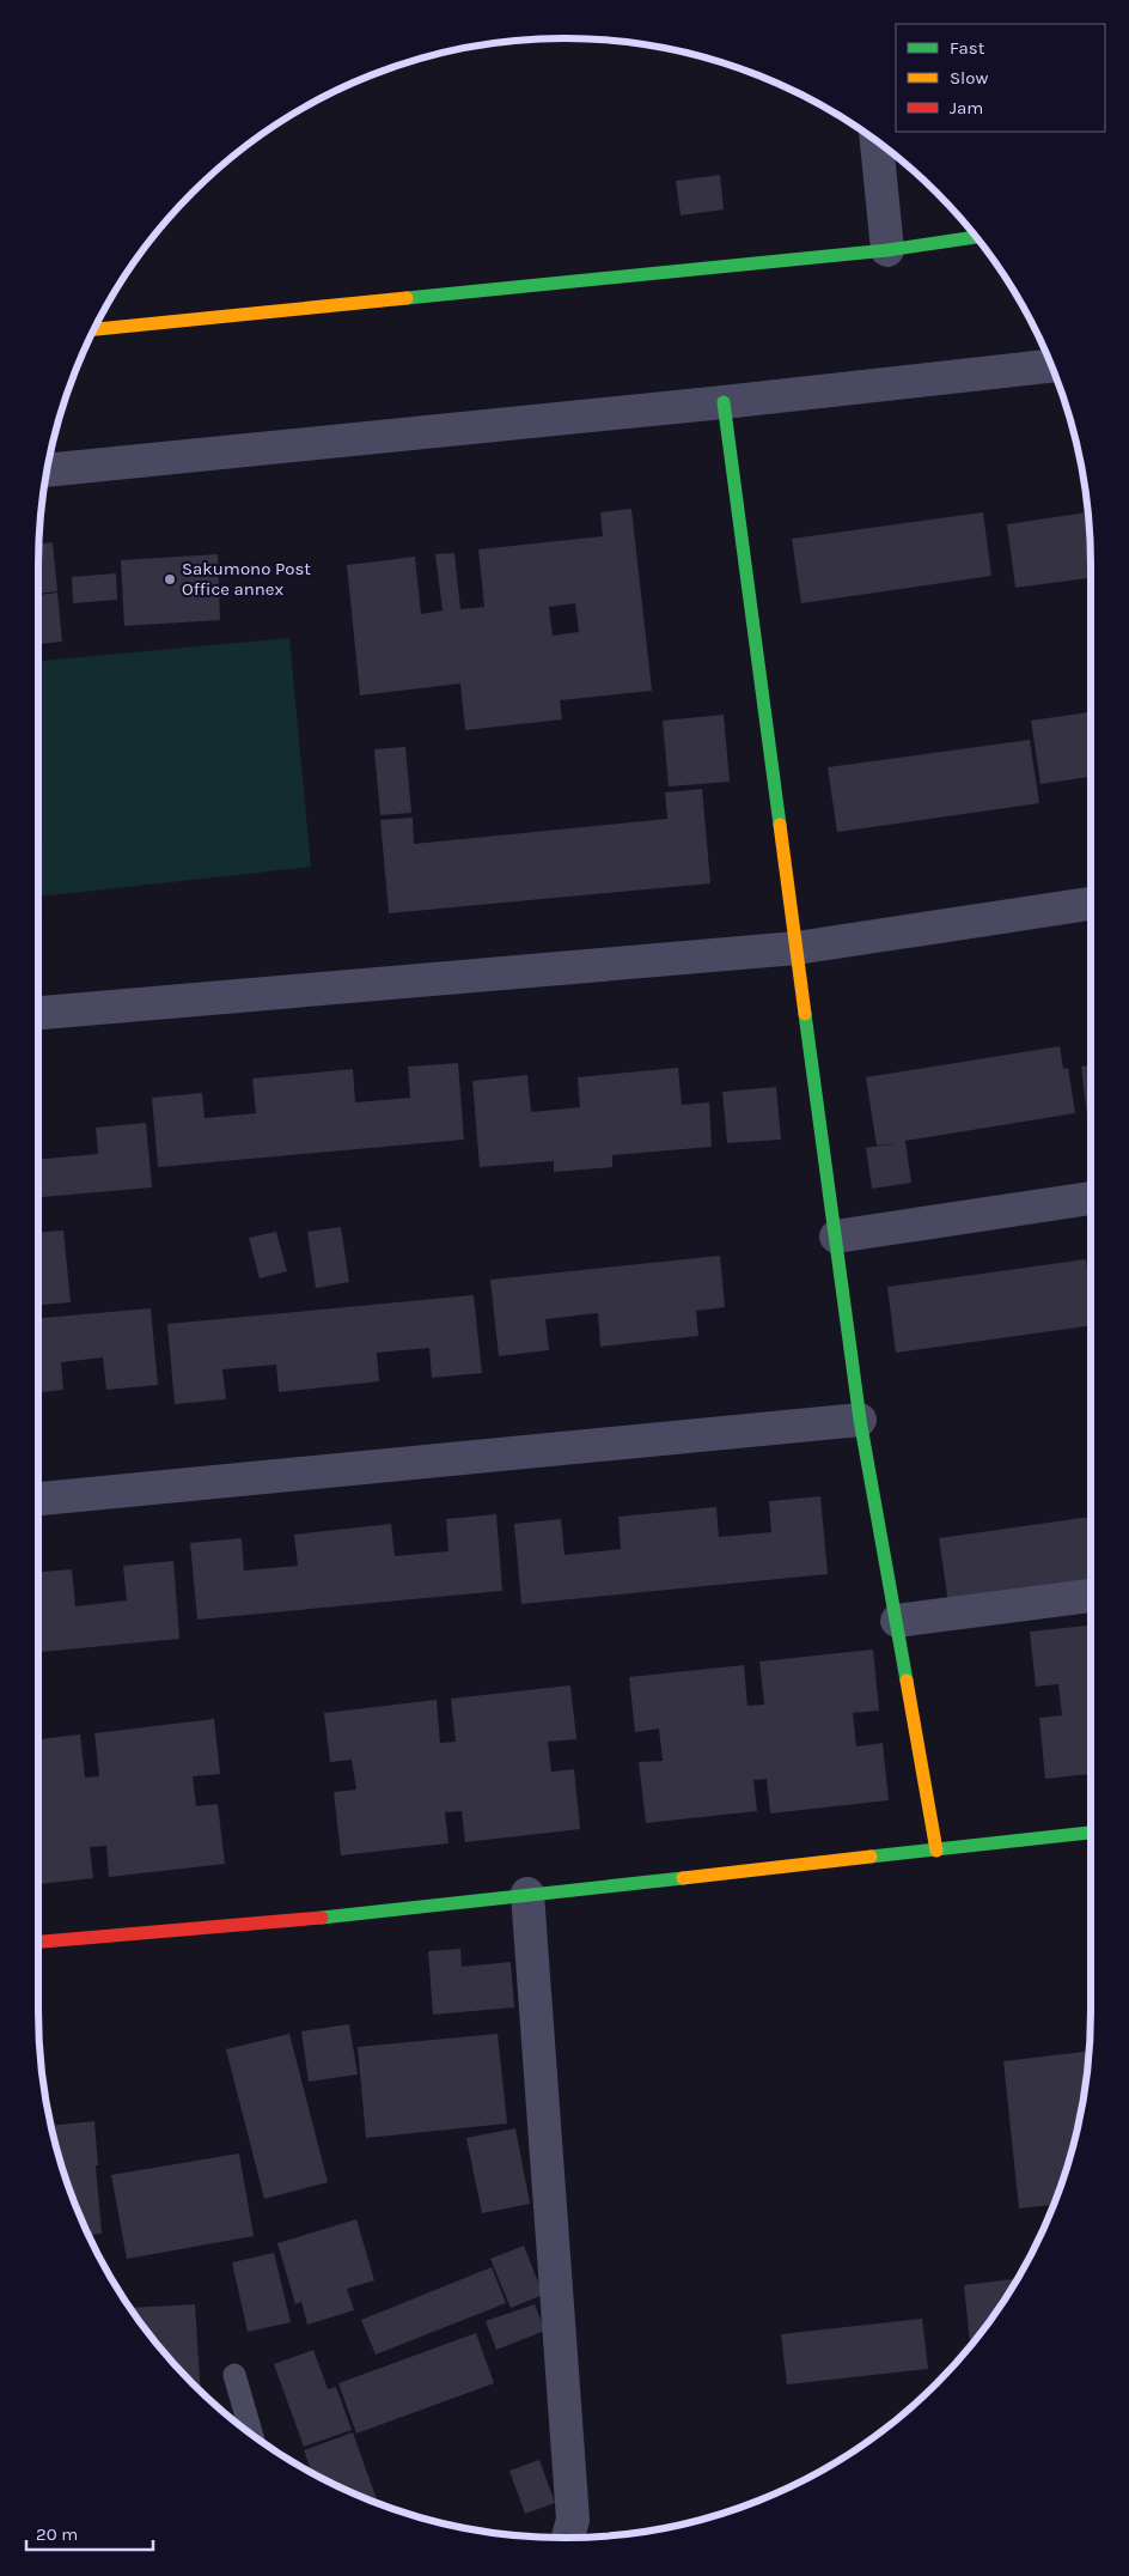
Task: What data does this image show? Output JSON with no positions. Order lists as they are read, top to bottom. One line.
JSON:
{"places":["Sakumono Post Office annex"],"legend":["Fast","Slow","Jam"],"scale_bar":"20 m"}
